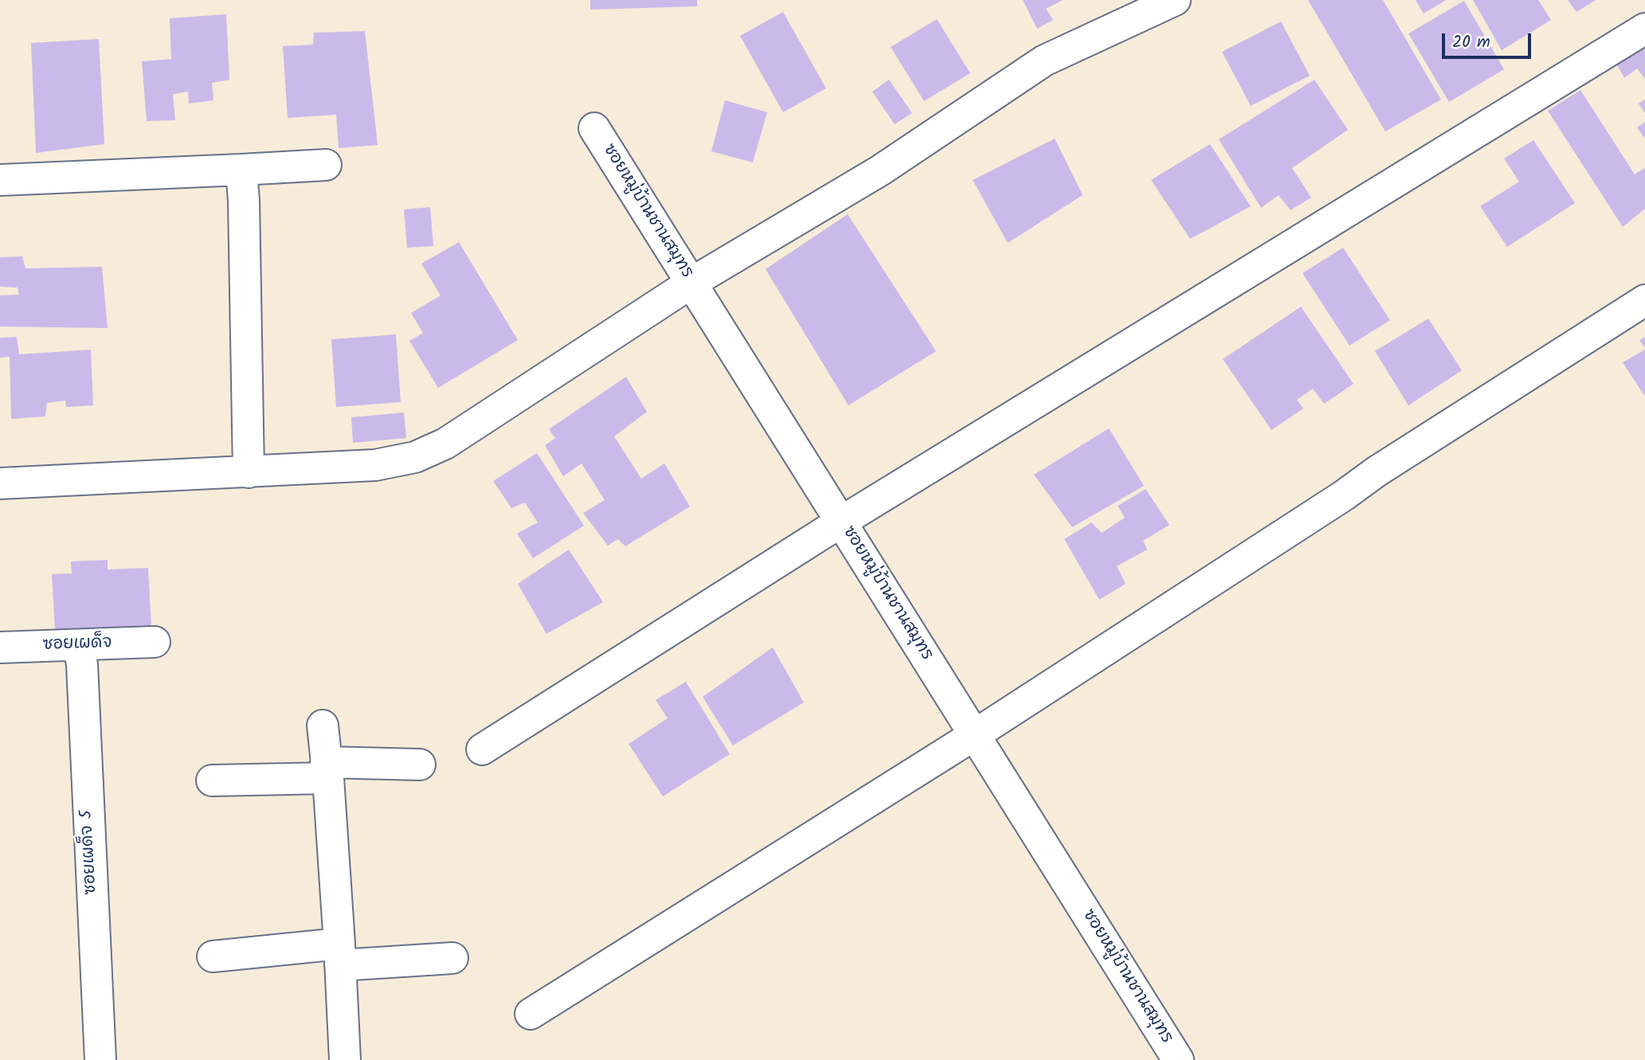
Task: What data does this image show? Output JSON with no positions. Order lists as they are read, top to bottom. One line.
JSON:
{"streets":{"street":["ซอยหมู่บ้านชานสมุทร","ซอยเผด็จ","ซอยเผด็จ 5"]},"crossings":[["ซอยเผด็จ","ซอยเผด็จ 5"]],"scale_bar":"20 m"}
